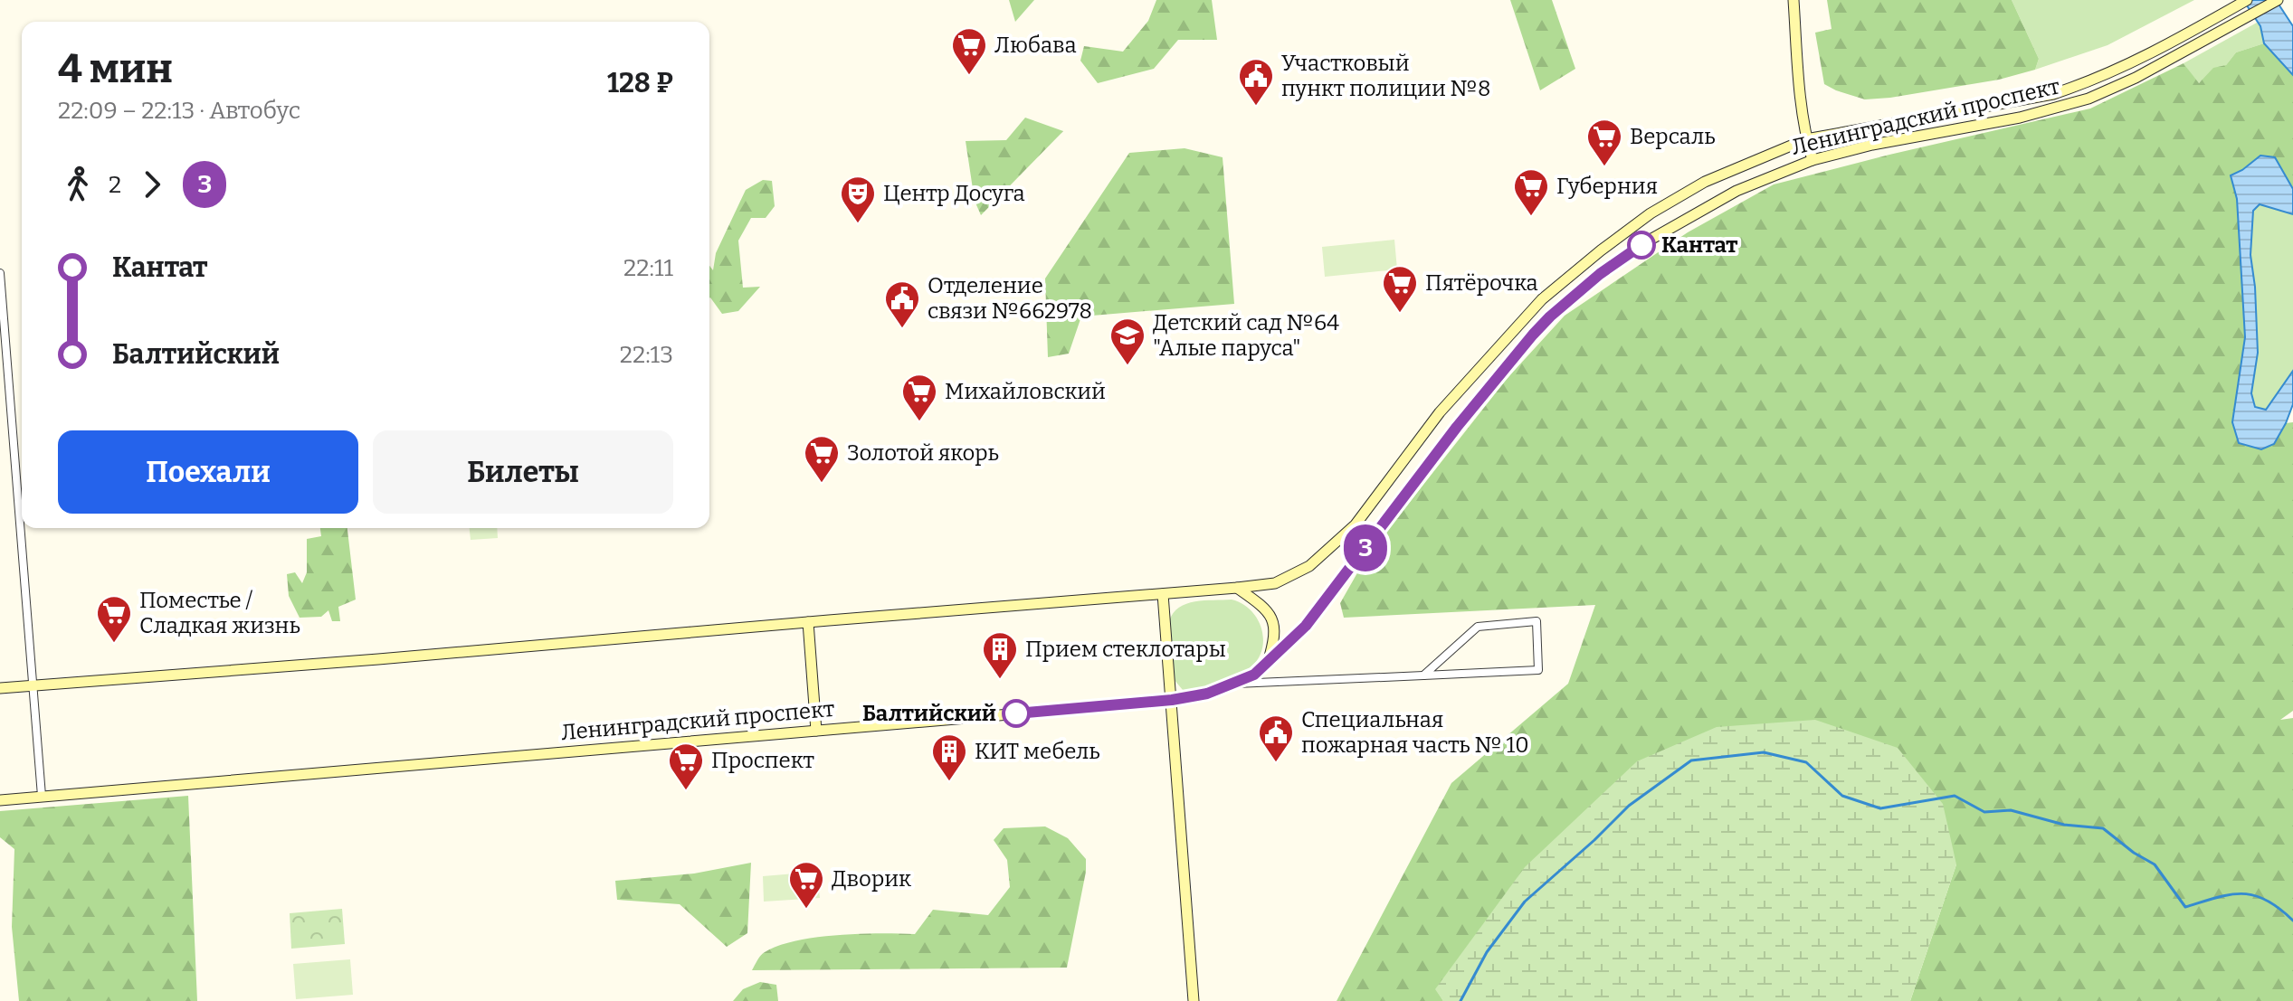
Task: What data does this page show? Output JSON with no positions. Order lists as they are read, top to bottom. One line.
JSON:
{"streets":{"main road":["Ленинградский проспект"]},"places":{"supermarket":["Любава","Версаль","Губерния","Пятёрочка","Михайловский","Золотой якорь","Поместье / Сладкая жизнь","Проспект","Дворик"],"public building":["Участковый пункт полиции №8","Отделение связи №662978","Специальная пожарная часть № 10"],"theatre":["Центр Досуга"],"other":["Кантат","Балтийский"],"school or university":["Детский сад №64 \"Алые паруса\""],"building":["Прием стеклотары","КИТ мебель"]},"lines":["bus line 3"],"page":{"on_map":"3","heading":["4 мин","22:09 – 22:13 · Автобус","128 ₽"],"legs":["2","3"],"list":[{"name":"Кантат","value":"22:11"},{"name":"Балтийский","value":"22:13"}],"buttons":["Поехали","Билеты"]}}
